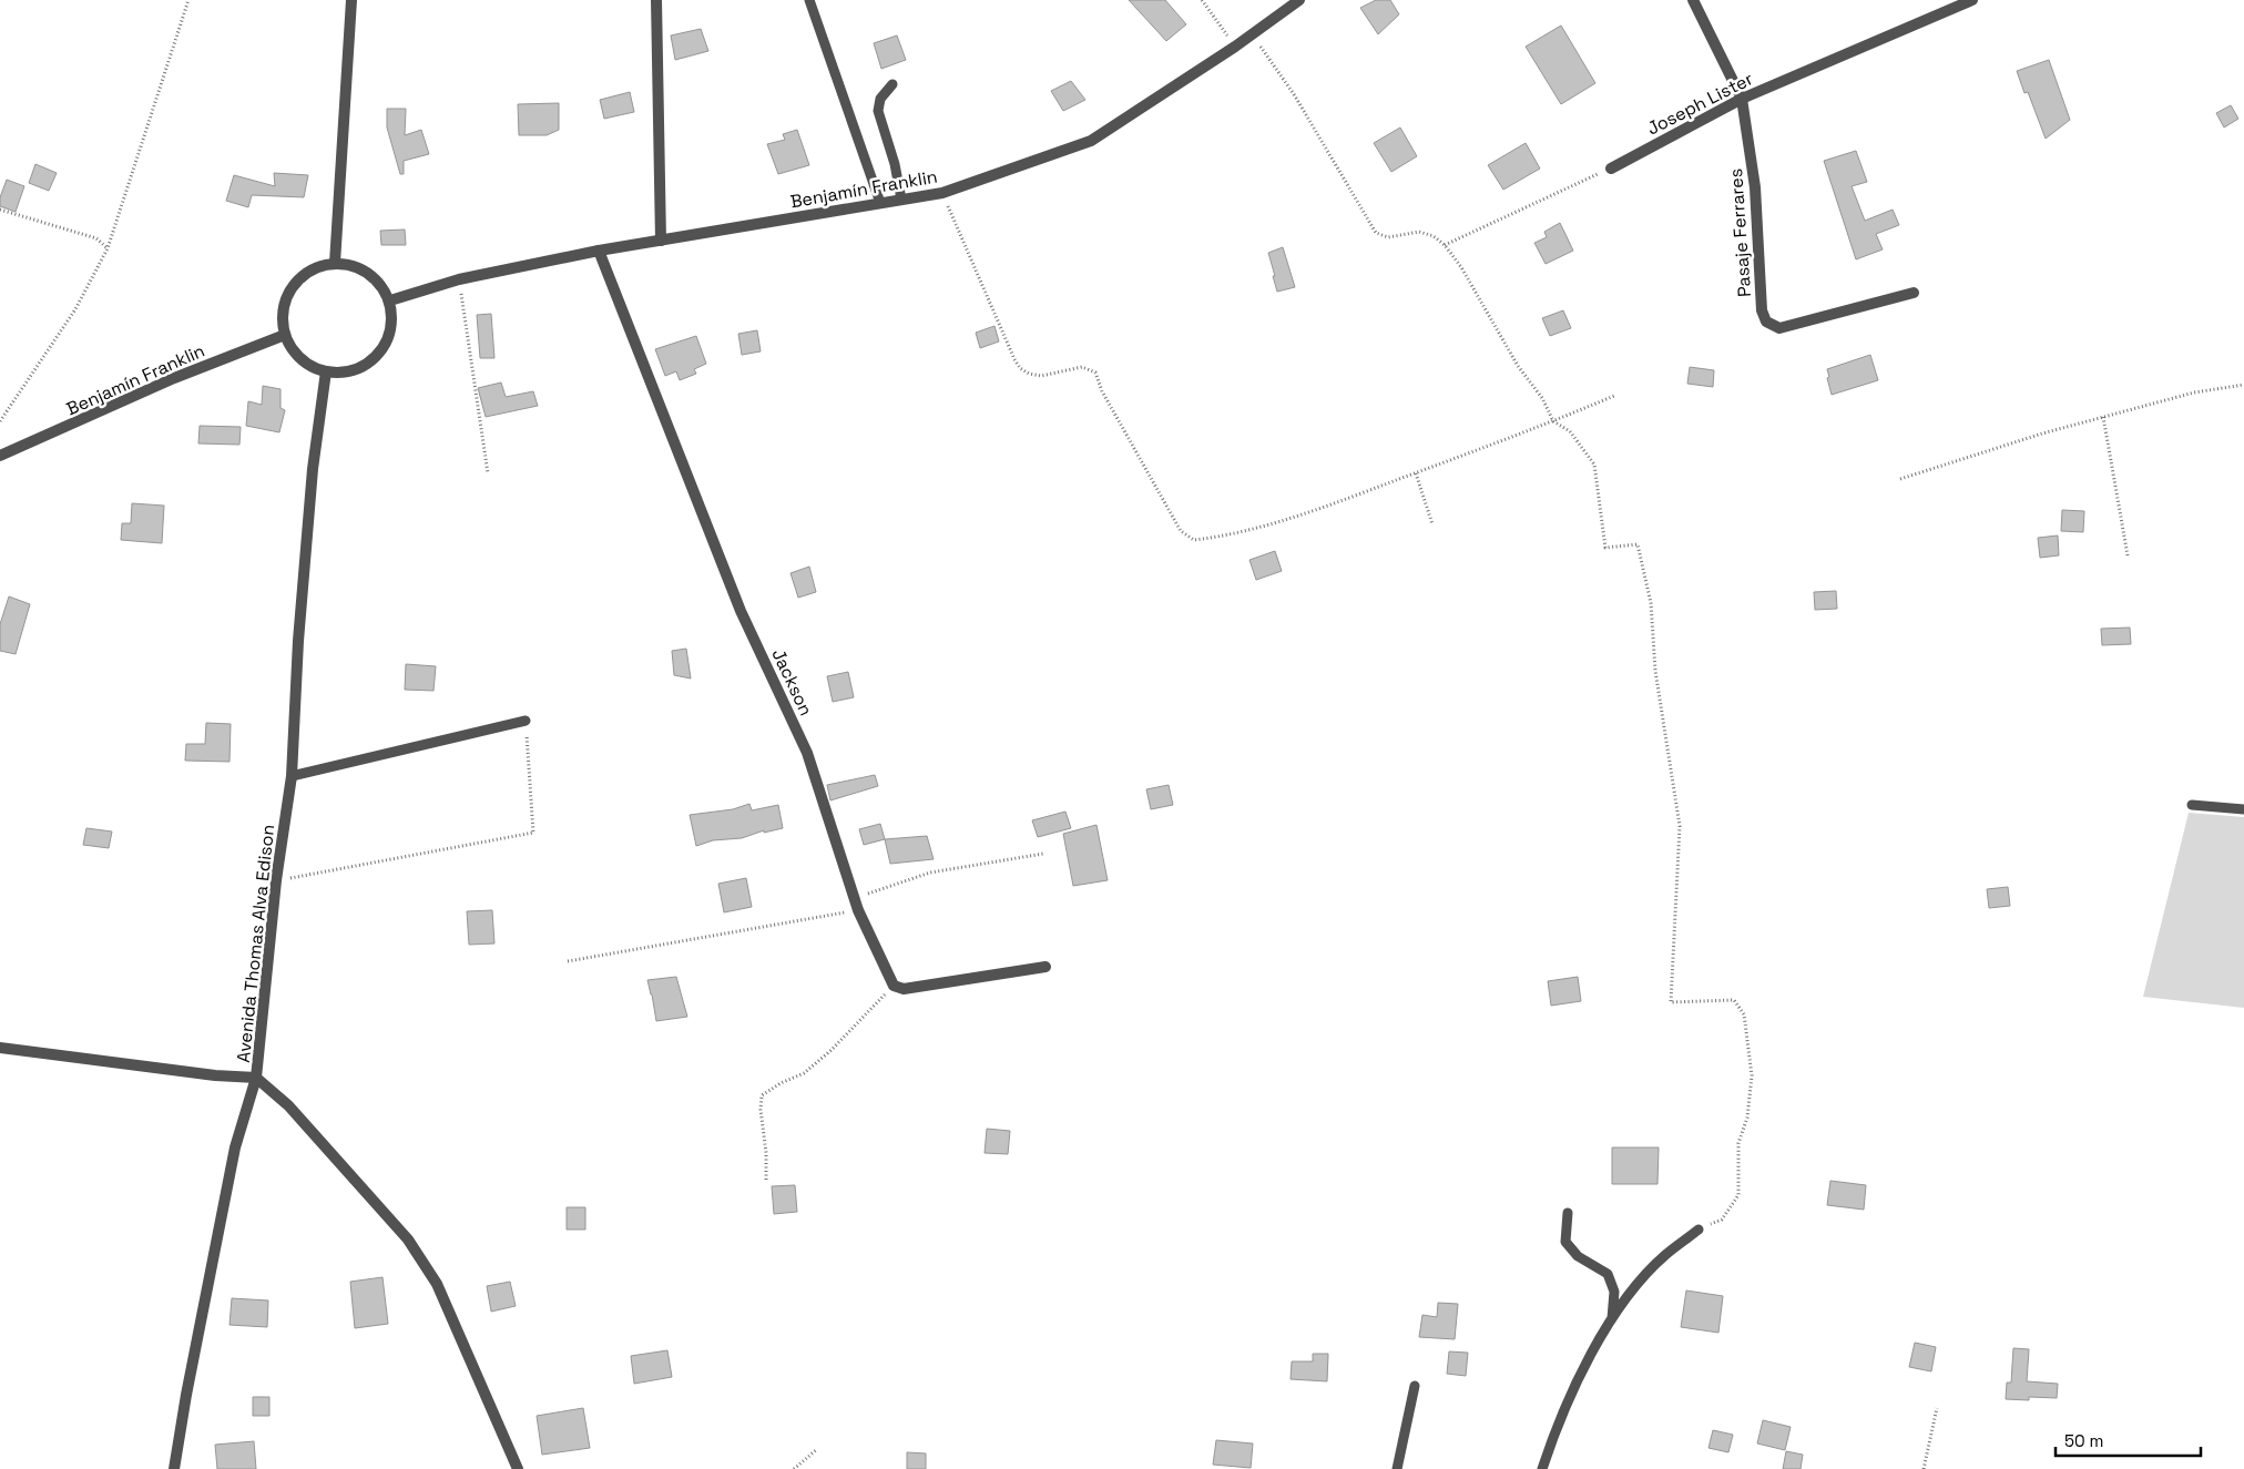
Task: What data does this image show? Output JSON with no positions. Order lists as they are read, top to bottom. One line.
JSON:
{"streets":{"street":["Joseph Lister","Benjamín Franklin","Pasaje Ferrares","Jackson","Avenida Thomas Alva Edison"]},"crossings":[["Joseph Lister","Pasaje Ferrares"],["Benjamín Franklin","Jackson"],["Benjamín Franklin","Avenida Thomas Alva Edison"]],"scale_bar":"50 m"}
